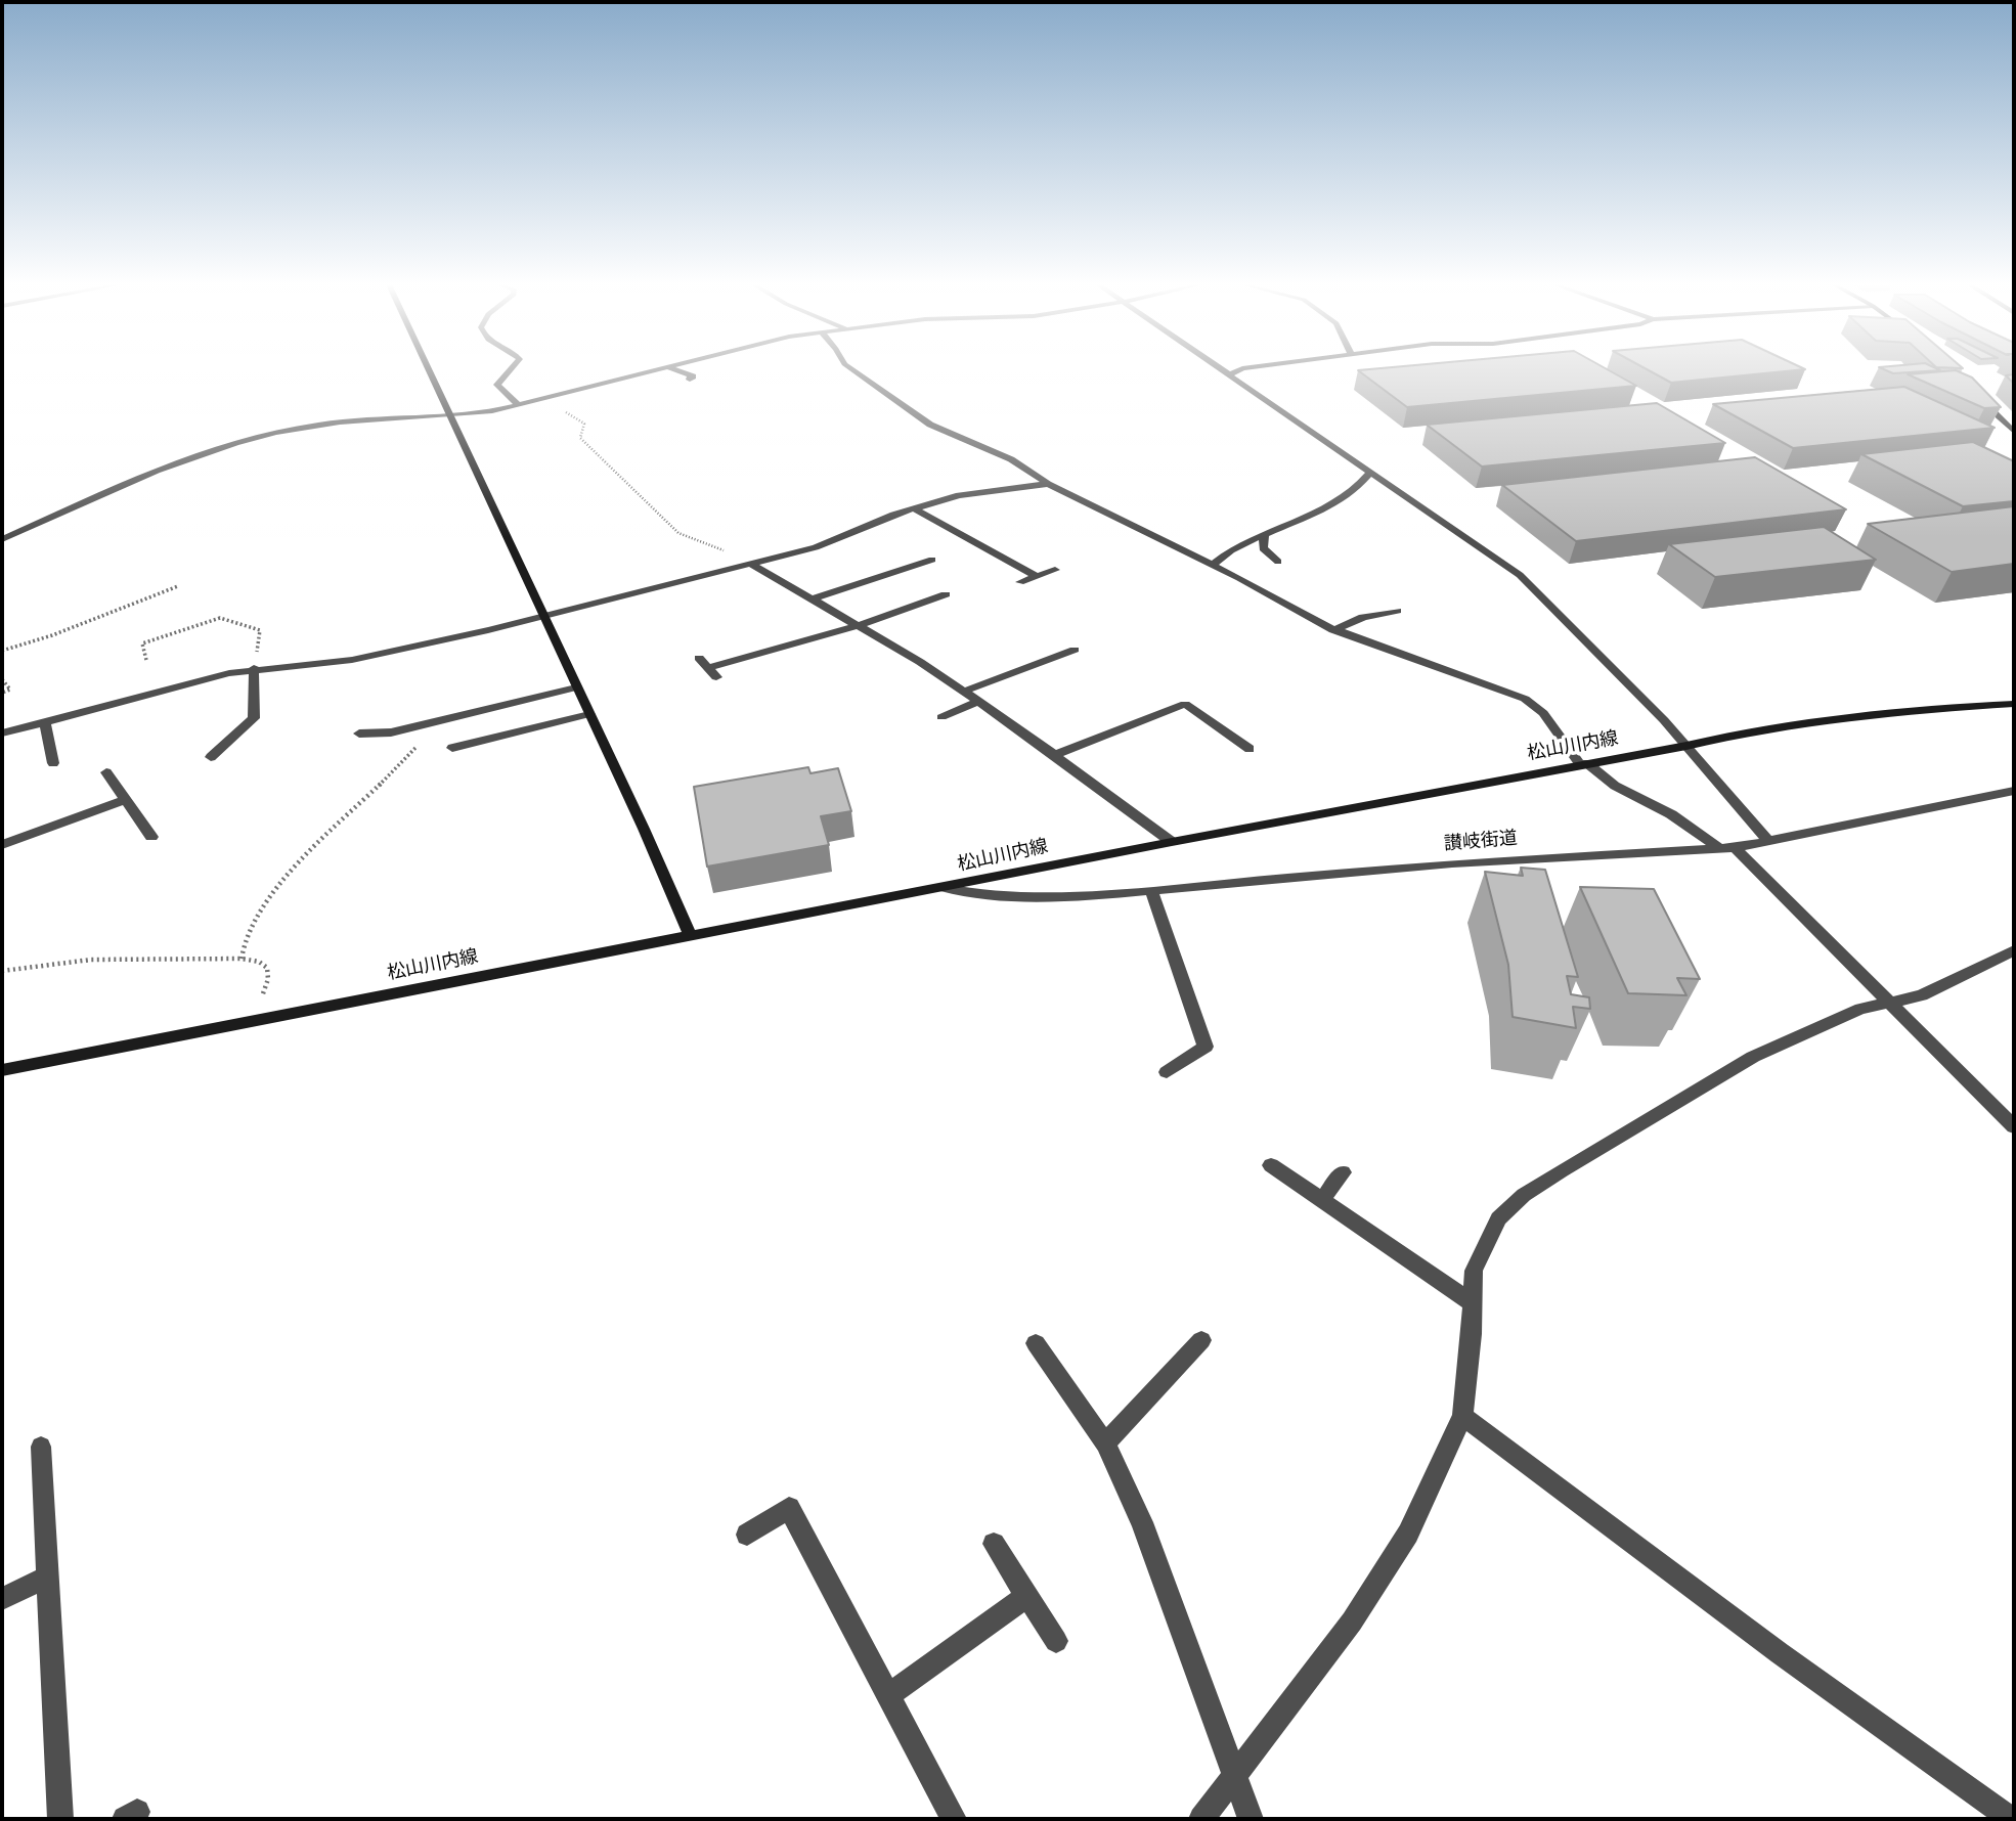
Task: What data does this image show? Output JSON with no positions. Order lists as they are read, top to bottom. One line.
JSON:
{"streets":{"street":["松山川内線","讃岐街道"]},"crossings":[["松山川内線","讃岐街道"]]}
